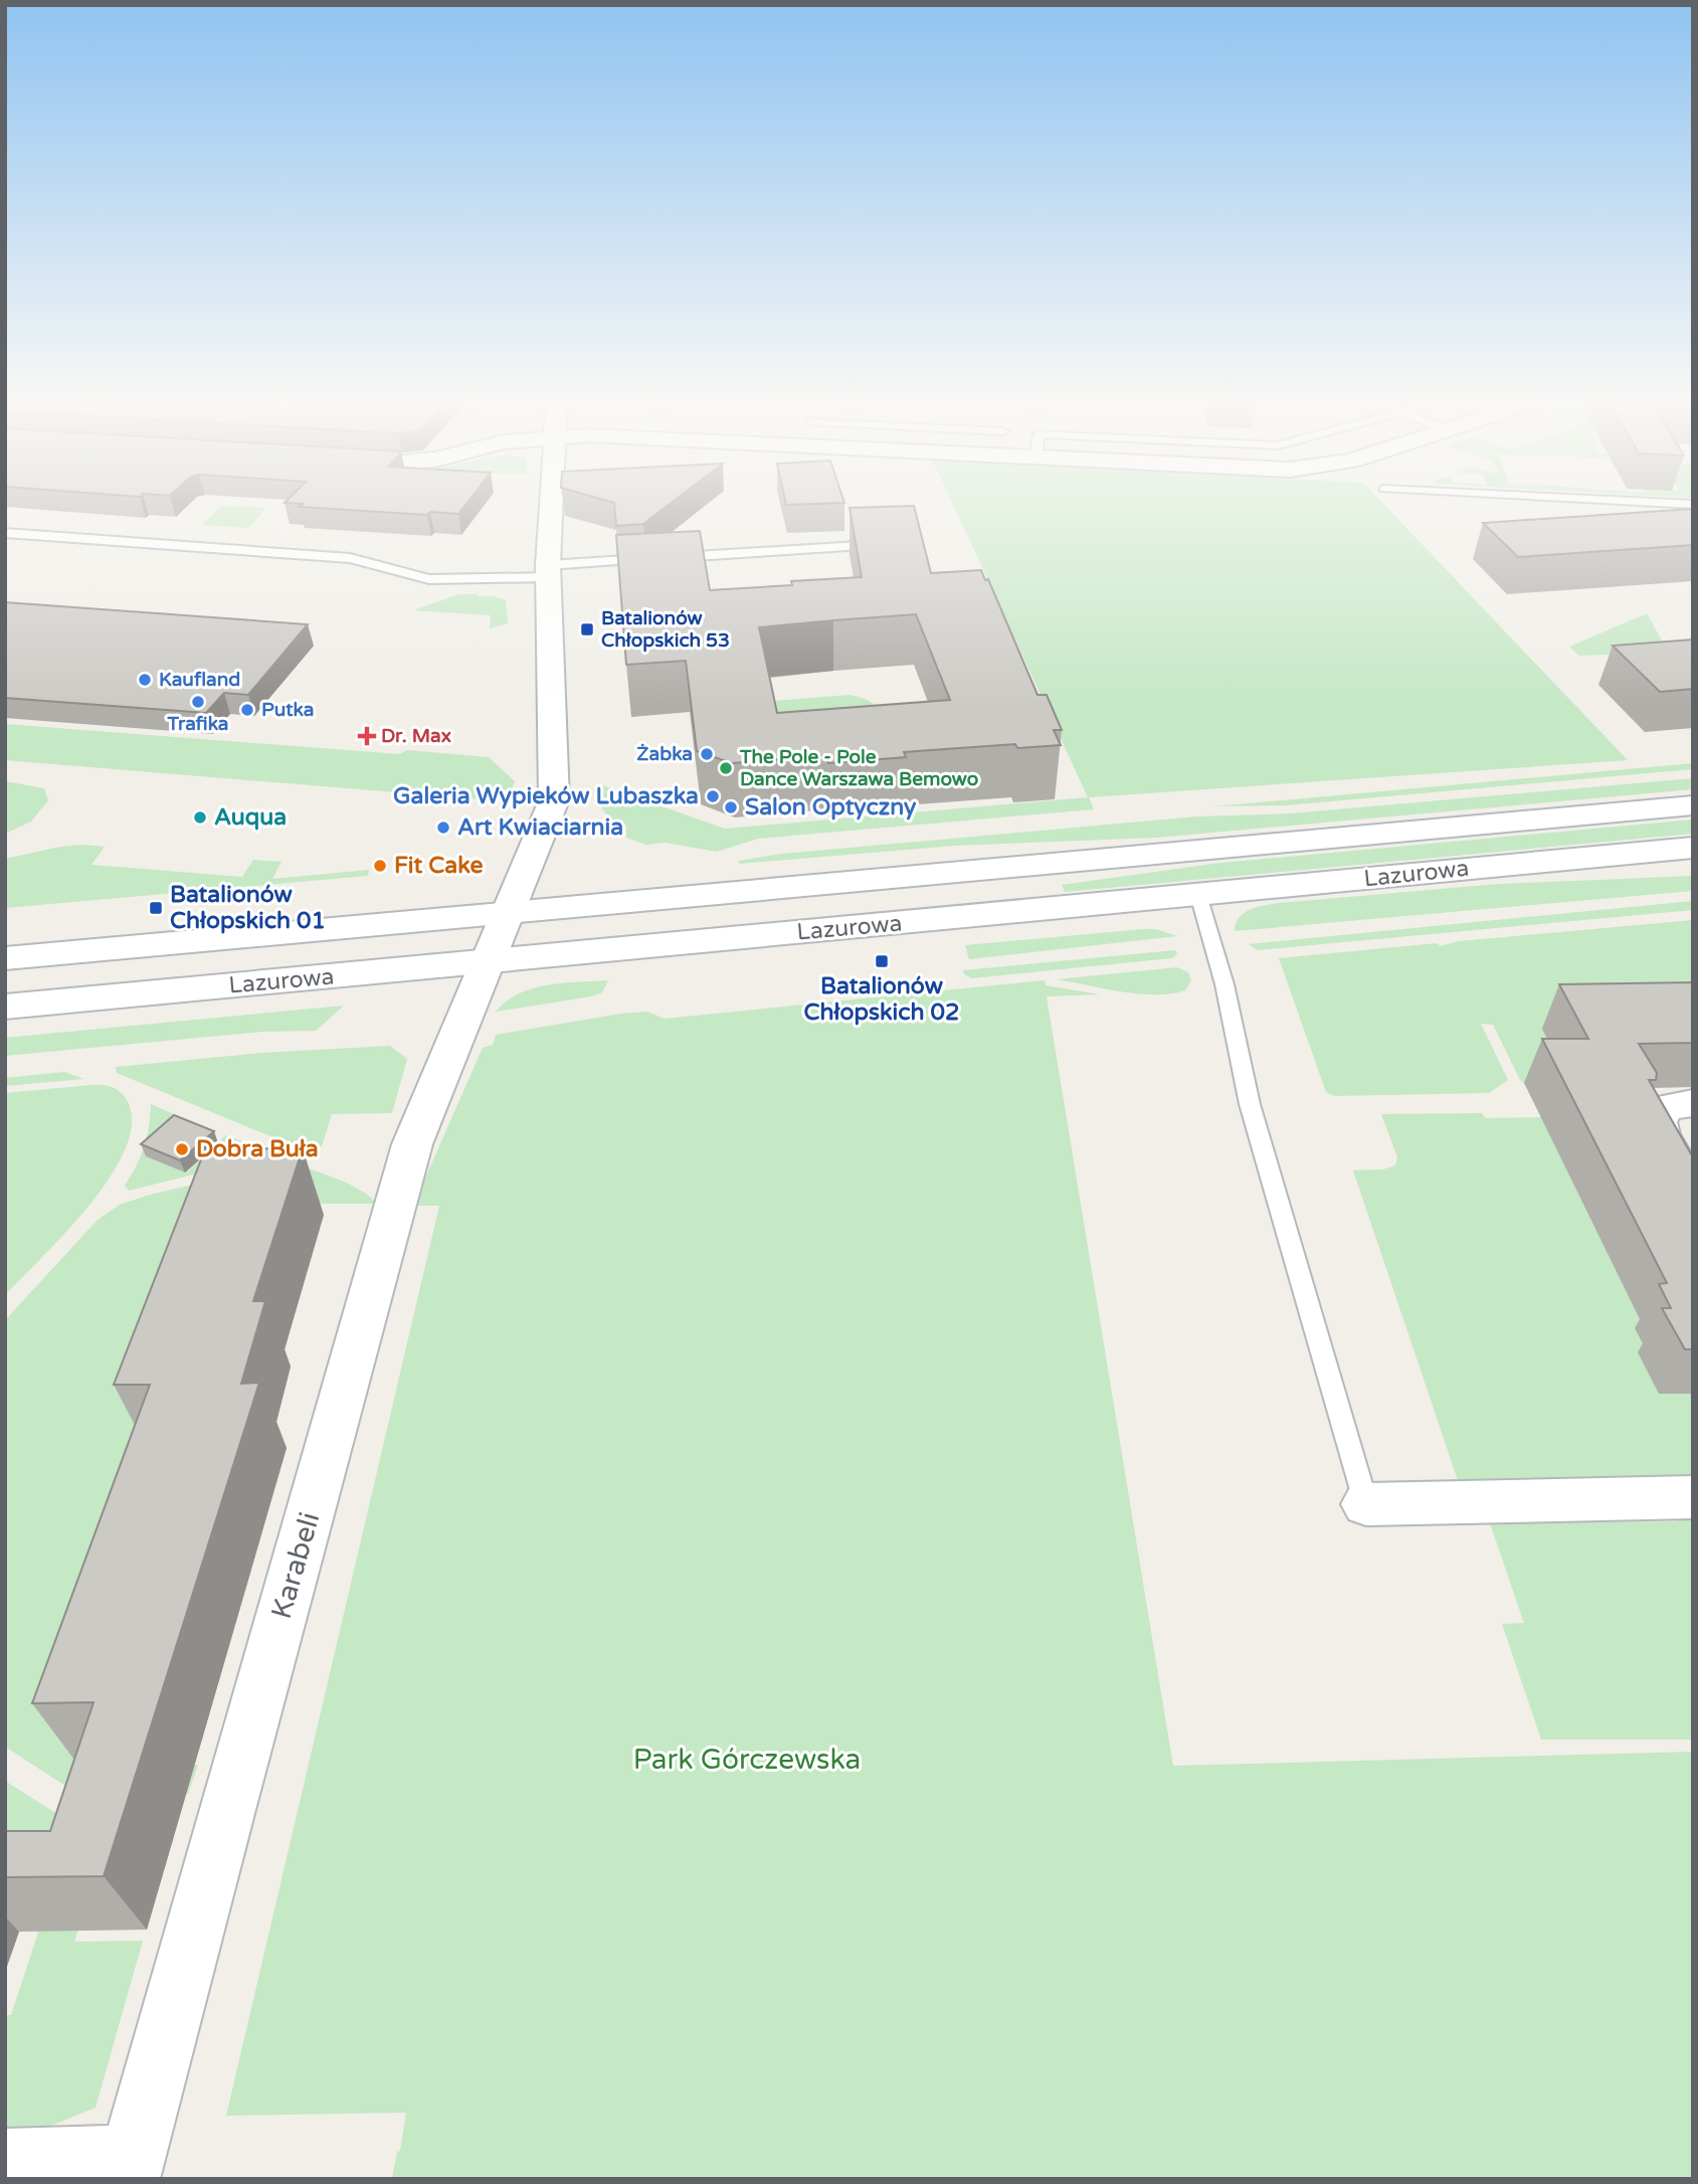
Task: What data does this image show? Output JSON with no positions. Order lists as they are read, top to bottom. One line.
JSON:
{"streets":{"street":["Lazurowa","Karabeli"]},"crossings":[["Lazurowa","Karabeli"]],"parks":["Park Górczewska"],"places":{"transit":["Batalionów Chłopskich 53","Batalionów Chłopskich 01","Batalionów Chłopskich 02"],"other":["Kaufland","Trafika","Putka","Żabka","The Pole - Pole Dance Warszawa Bemowo","Galeria Wypieków Lubaszka","Salon Optyczny","Auqua","Art Kwiaciarnia","Fit Cake","Dobra Buła"],"health":["Dr. Max"]}}
